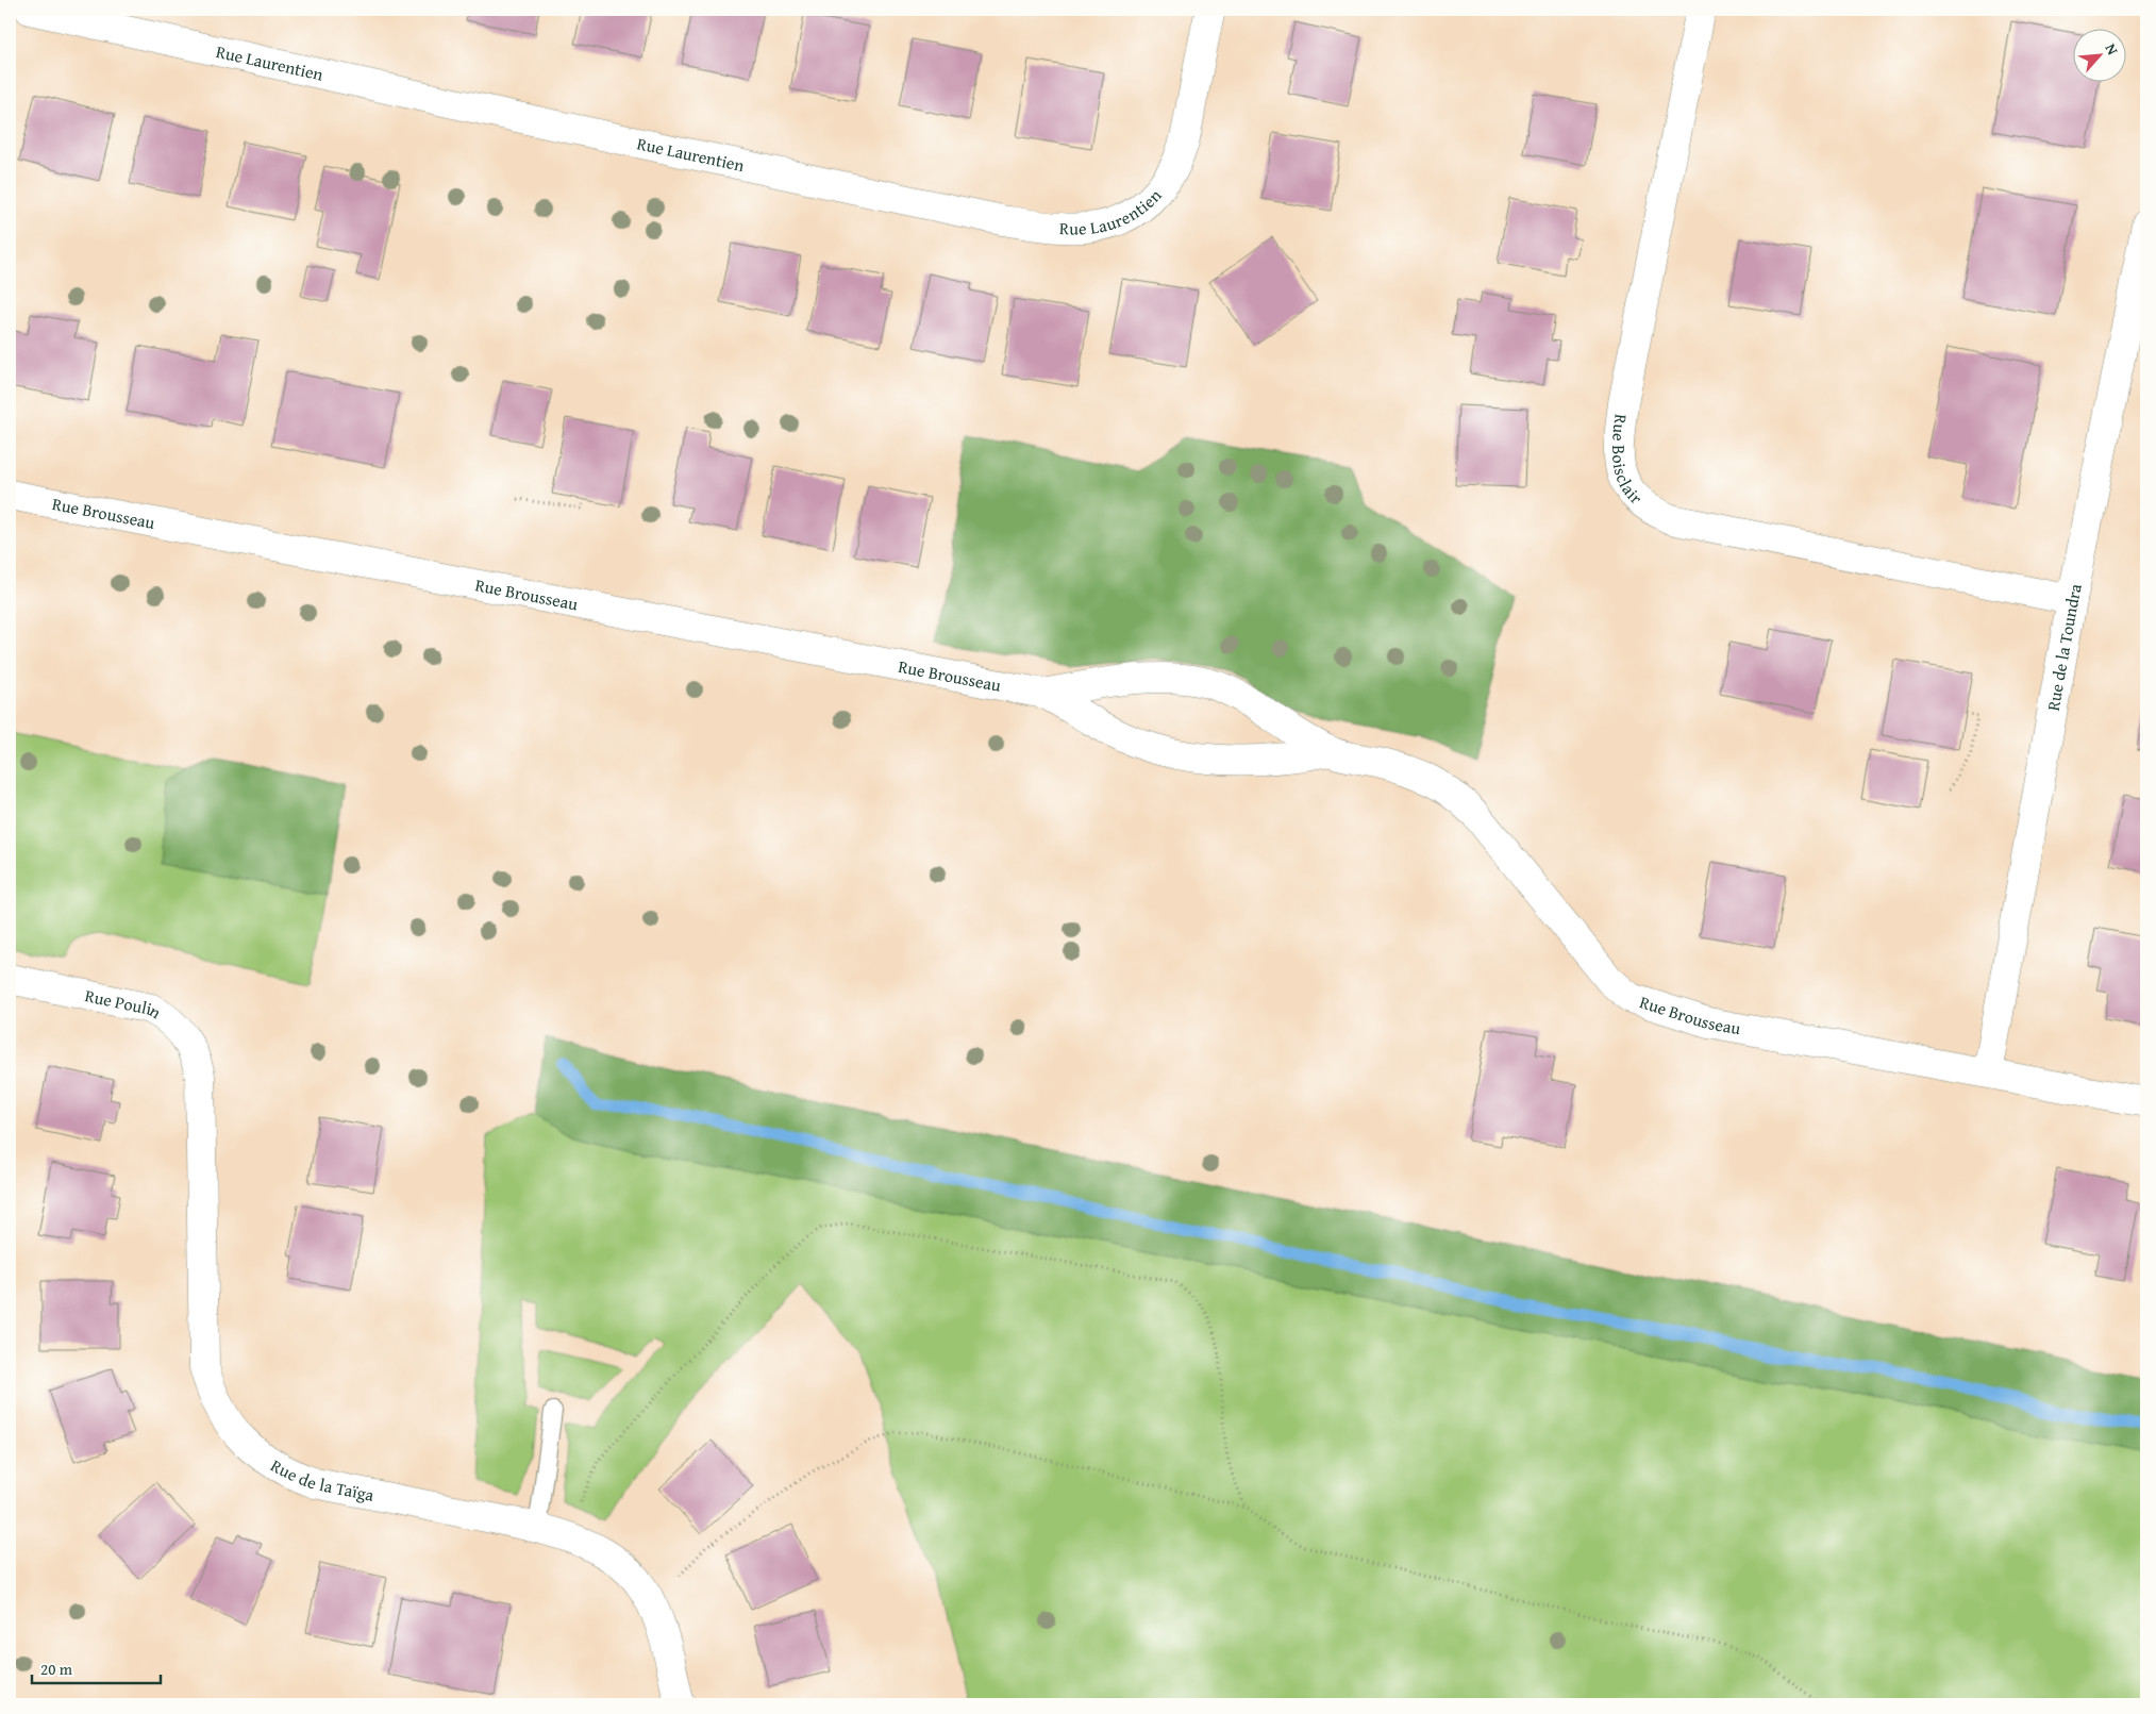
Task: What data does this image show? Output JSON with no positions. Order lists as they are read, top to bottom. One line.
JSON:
{"streets":{"street":["Rue Laurentien","Rue Boisclair","Rue Brousseau","Rue de la Toundra","Rue Poulin","Rue de la Taïga"]},"crossings":[["Rue Boisclair","Rue de la Toundra"],["Rue Brousseau","Rue de la Toundra"],["Rue Poulin","Rue de la Taïga"]],"scale_bar":"20 m","north":"top right"}
